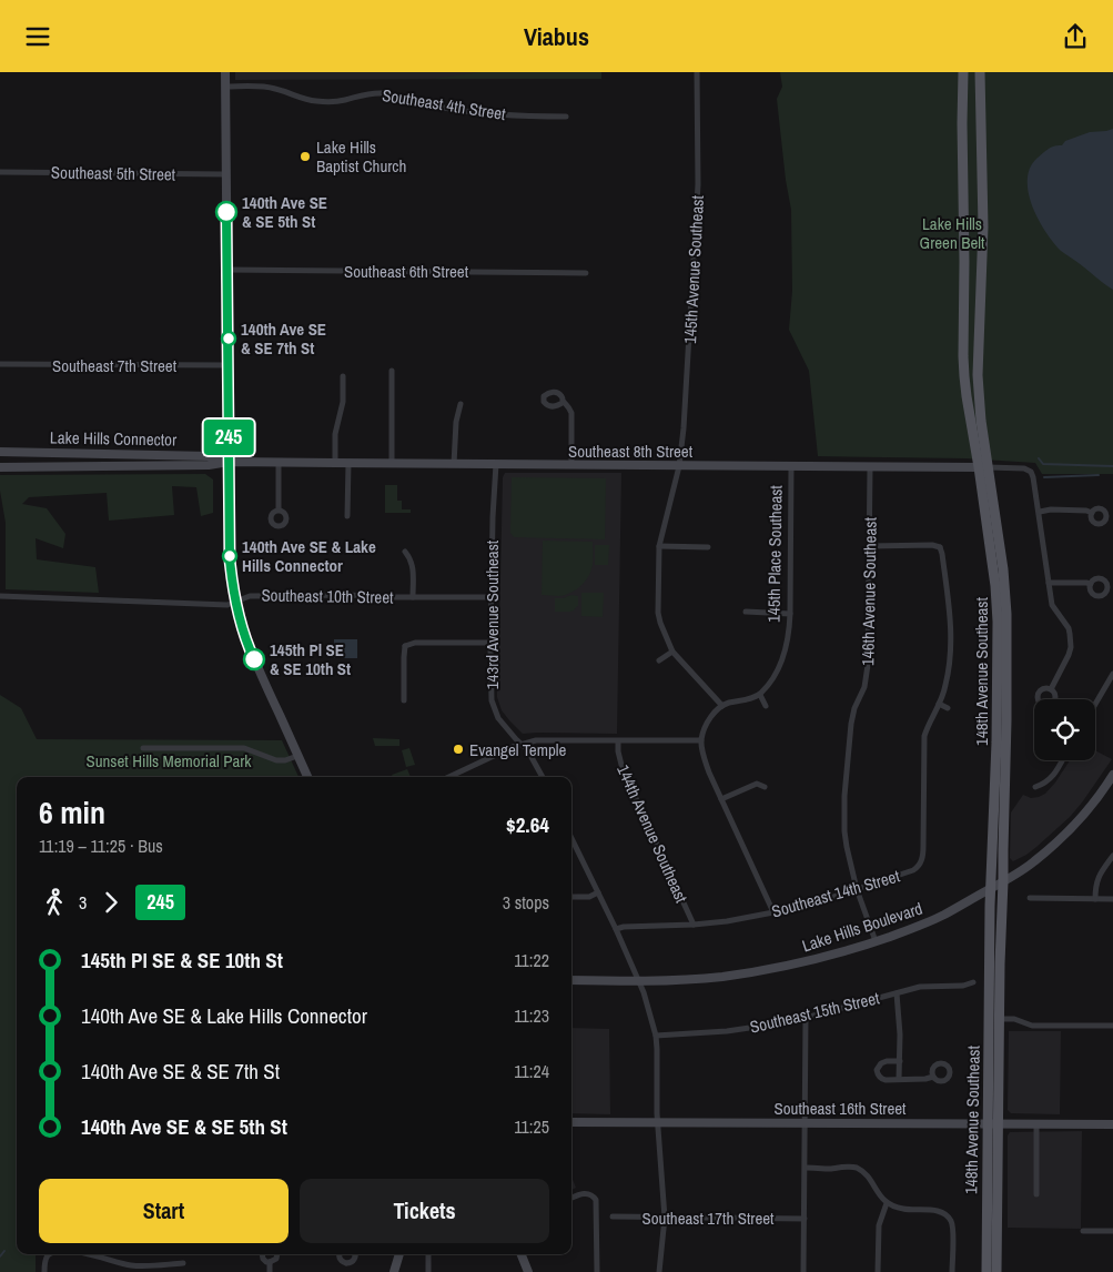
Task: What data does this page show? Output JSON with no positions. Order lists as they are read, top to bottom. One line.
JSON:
{"streets":{"main road":["148th Avenue Southeast"],"street":["Southeast 4th Street","Southeast 5th Street","145th Avenue Southeast","Southeast 6th Street","Southeast 7th Street","Lake Hills Connector","Southeast 8th Street","145th Place Southeast","146th Avenue Southeast","Southeast 10th Street","143rd Avenue Southeast","144th Avenue Southeast","Southeast 14th Street","Lake Hills Boulevard","Southeast 15th Street","Southeast 16th Street","Southeast 17th Street"]},"crossings":[["145th Avenue Southeast","Southeast 8th Street"],["Lake Hills Connector","Southeast 8th Street"],["Southeast 8th Street","145th Place Southeast"],["Southeast 8th Street","146th Avenue Southeast"],["Southeast 8th Street","143rd Avenue Southeast"],["Southeast 8th Street","148th Avenue Southeast"],["146th Avenue Southeast","Southeast 14th Street"],["146th Avenue Southeast","Lake Hills Boulevard"],["Southeast 10th Street","143rd Avenue Southeast"],["148th Avenue Southeast","Lake Hills Boulevard"],["148th Avenue Southeast","Southeast 16th Street"],["144th Avenue Southeast","Southeast 14th Street"]],"parks":["Lake Hills Green Belt","Sunset Hills Memorial Park"],"places":["Lake Hills Baptist Church","140th Ave SE & SE 5th St","140th Ave SE & SE 7th St","140th Ave SE & Lake Hills Connector","145th Pl SE & SE 10th St","Evangel Temple"],"lines":["bus line 245"],"page":{"header":"Viabus","on_map":"245","heading":["6 min","11:19 – 11:25 · Bus","$2.64"],"legs":["3","245","3 stops"],"list":[{"name":"145th Pl SE & SE 10th St","value":"11:22"},{"name":"140th Ave SE & Lake Hills Connector","value":"11:23"},{"name":"140th Ave SE & SE 7th St","value":"11:24"},{"name":"140th Ave SE & SE 5th St","value":"11:25"}],"buttons":["Start","Tickets"]}}
